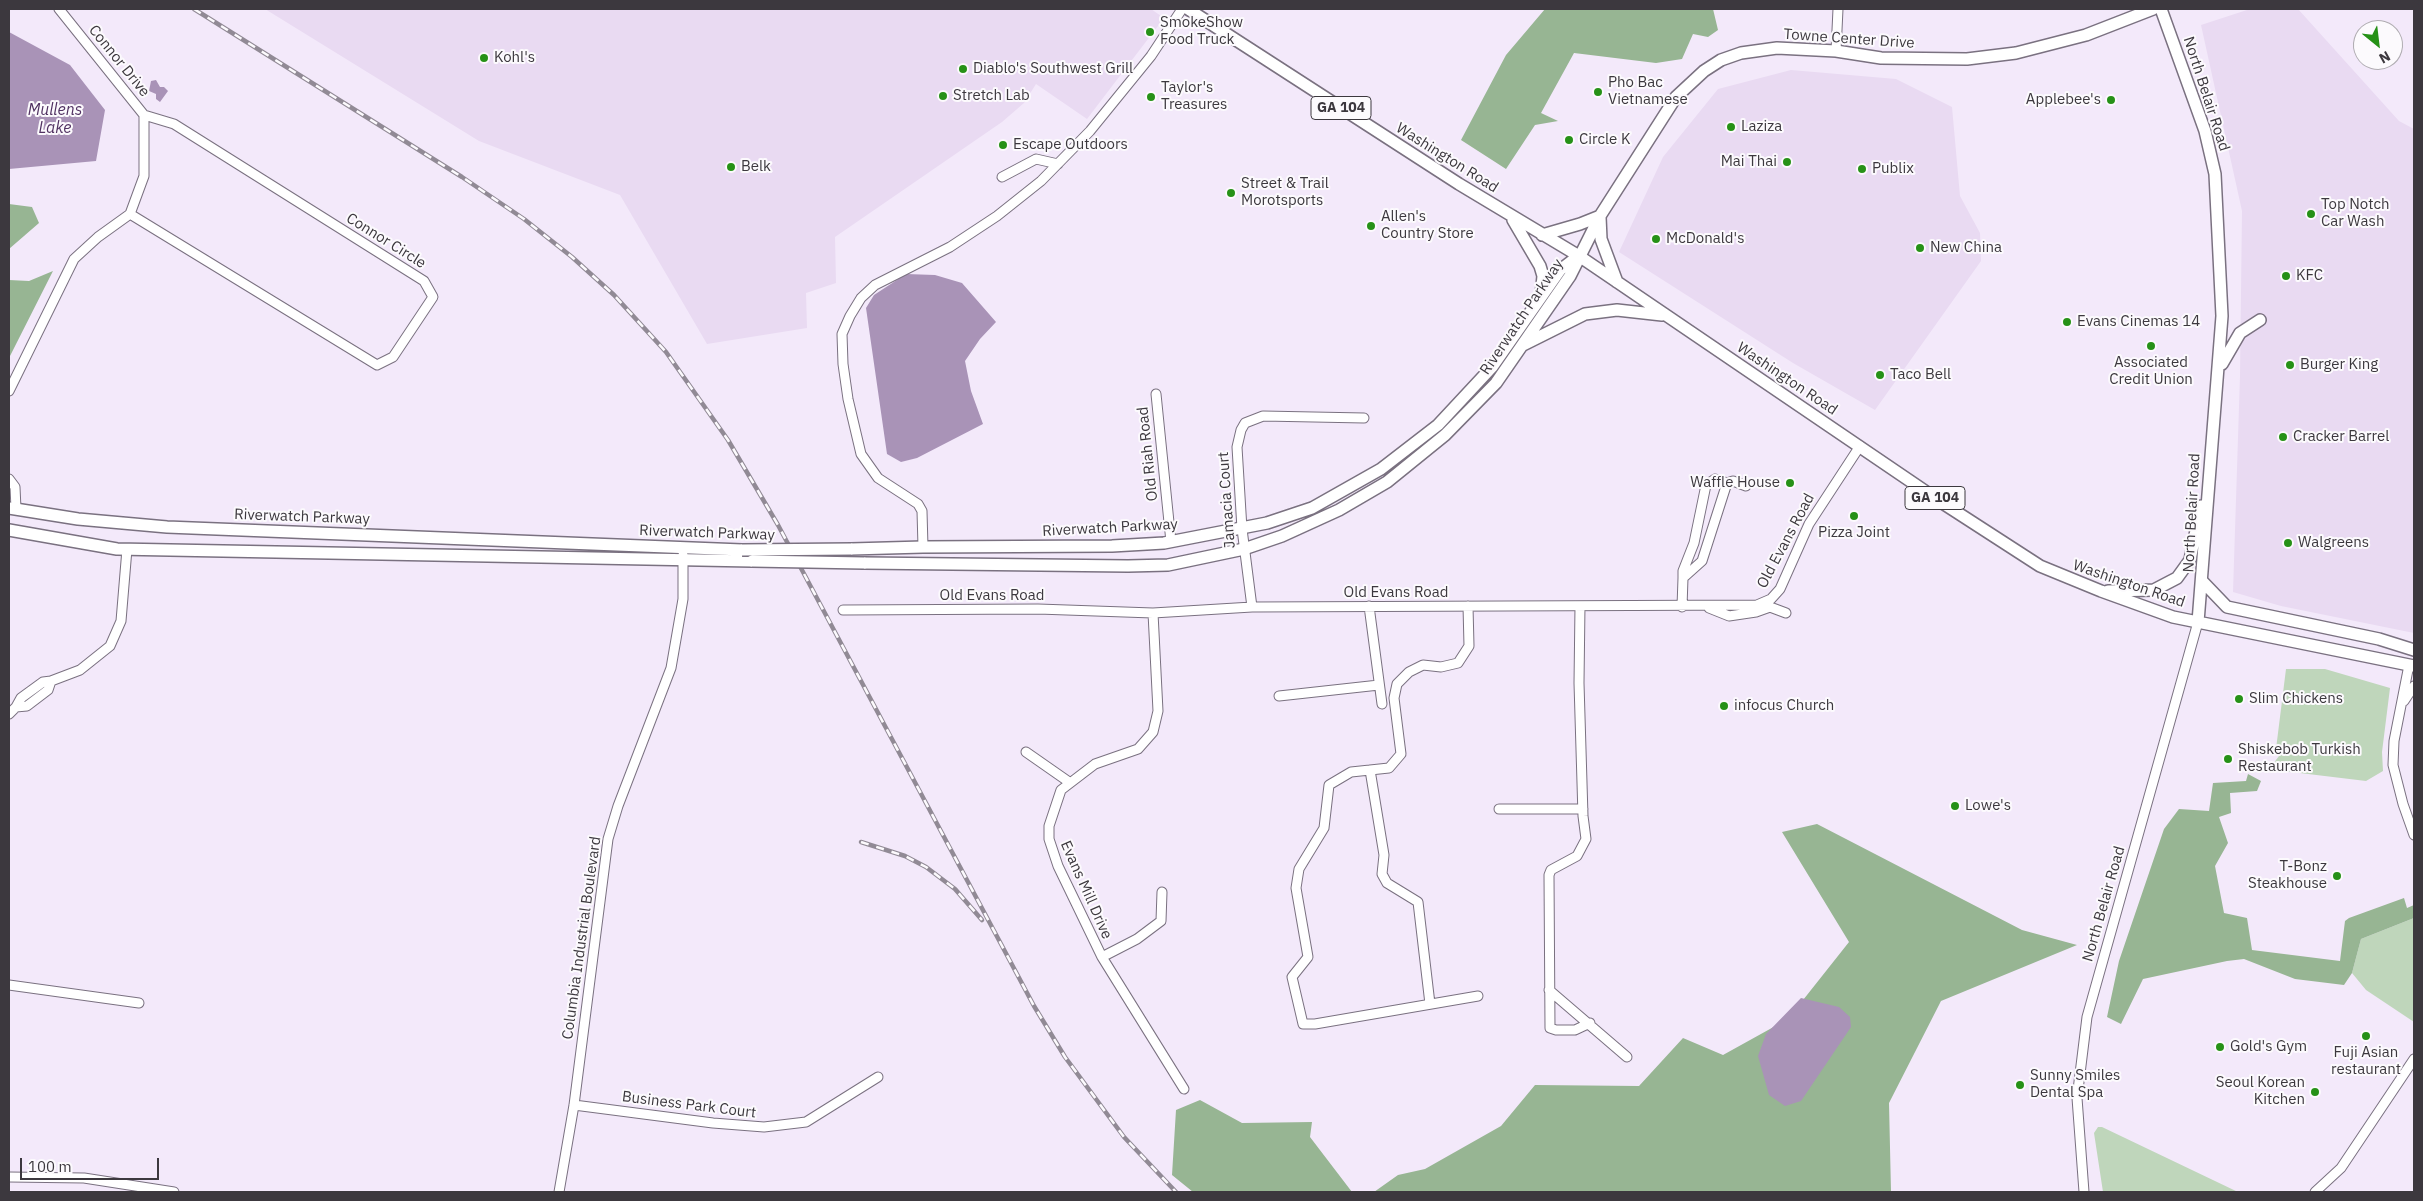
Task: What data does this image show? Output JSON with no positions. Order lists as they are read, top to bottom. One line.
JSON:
{"streets":{"main road":["Towne Center Drive","North Belair Road","GA 104","Washington Road","Riverwatch Parkway"],"street":["Connor Drive","Connor Circle","Old Riah Road","Jamacia Court","Old Evans Road","Evans Mill Drive","Columbia Industrial Boulevard","Business Park Court"]},"crossings":[["Towne Center Drive","Washington Road"],["Towne Center Drive","Riverwatch Parkway"],["Connor Drive","Connor Circle"],["North Belair Road","Washington Road"],["Washington Road","Riverwatch Parkway"],["Washington Road","Old Evans Road"],["Riverwatch Parkway","Old Riah Road"],["Riverwatch Parkway","Jamacia Court"],["Riverwatch Parkway","Columbia Industrial Boulevard"],["Jamacia Court","Old Evans Road"],["Old Evans Road","Evans Mill Drive"],["Columbia Industrial Boulevard","Business Park Court"]],"water":["Mullens Lake"],"places":["SmokeShow Food Truck","Kohl's","Diablo's Southwest Grill","Pho Bac Vietnamese","Stretch Lab","Taylor's Treasures","Applebee's","Laziza","Circle K","Escape Outdoors","Mai Thai","Belk","Publix","Street & Trail Morotsports","Top Notch Car Wash","Allen's Country Store","McDonald's","New China","KFC","Evans Cinemas 14","Associated Credit Union","Burger King","Taco Bell","Cracker Barrel","Waffle House","Pizza Joint","Walgreens","Slim Chickens","infocus Church","Shiskebob Turkish Restaurant","Lowe's","T-Bonz Steakhouse","Fuji Asian restaurant","Gold's Gym","Sunny Smiles Dental Spa","Seoul Korean Kitchen"],"scale_bar":"100 m","north":"bottom right"}
